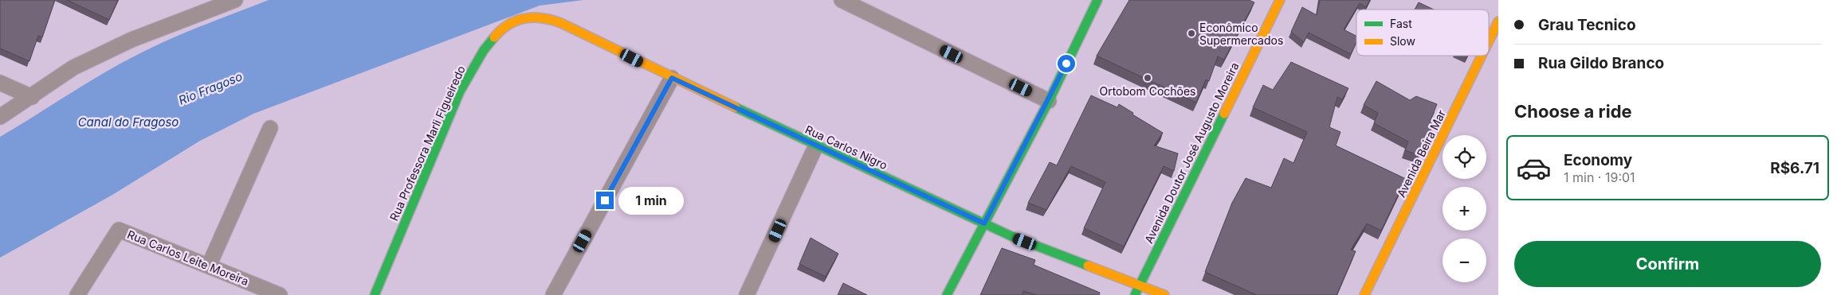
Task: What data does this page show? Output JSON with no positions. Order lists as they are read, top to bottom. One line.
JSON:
{"streets":{"street":["Rua Professora Marli Figueiredo","Rua Carlos Nigro","Avenida Doutor José Augusto Moreira","Avenida Beira Mar","Rua Carlos Leite Moreira"]},"crossings":[["Rua Professora Marli Figueiredo","Rua Carlos Nigro"],["Rua Carlos Nigro","Avenida Doutor José Augusto Moreira"]],"water":["Rio Fragoso","Canal do Fragoso"],"places":["Econômico Supermercados","Ortobom Cochões"],"legend":["Fast","Slow"],"page":{"banner":["Grau Tecnico","Rua Gildo Branco"],"heading":"Choose a ride","map_buttons":["+","−"],"list":[{"name":"Economy","note":"1 min · 19:01","value":"R$6.71"}],"bubble":"1 min","buttons":"Confirm"}}
